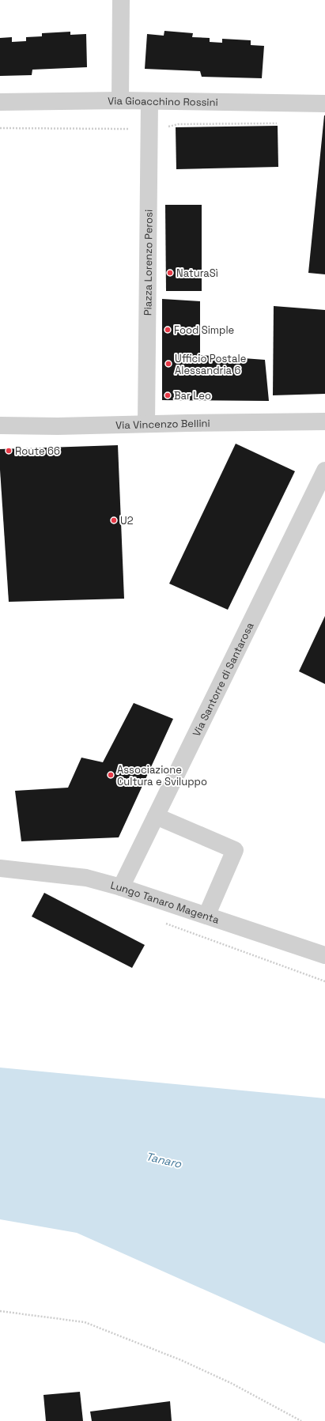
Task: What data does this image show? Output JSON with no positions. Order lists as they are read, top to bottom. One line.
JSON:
{"streets":{"street":["Via Gioacchino Rossini","Piazza Lorenzo Perosi","Via Vincenzo Bellini","Via Santorre di Santarosa","Lungo Tanaro Magenta"]},"crossings":[["Via Gioacchino Rossini","Piazza Lorenzo Perosi"],["Piazza Lorenzo Perosi","Via Vincenzo Bellini"],["Via Santorre di Santarosa","Lungo Tanaro Magenta"]],"water":["Tanaro"],"places":["NaturaSì","Food Simple","Ufficio Postale Alessandria 6","Bar Leo","Route 66","U2","Associazione Cultura e Sviluppo"]}
